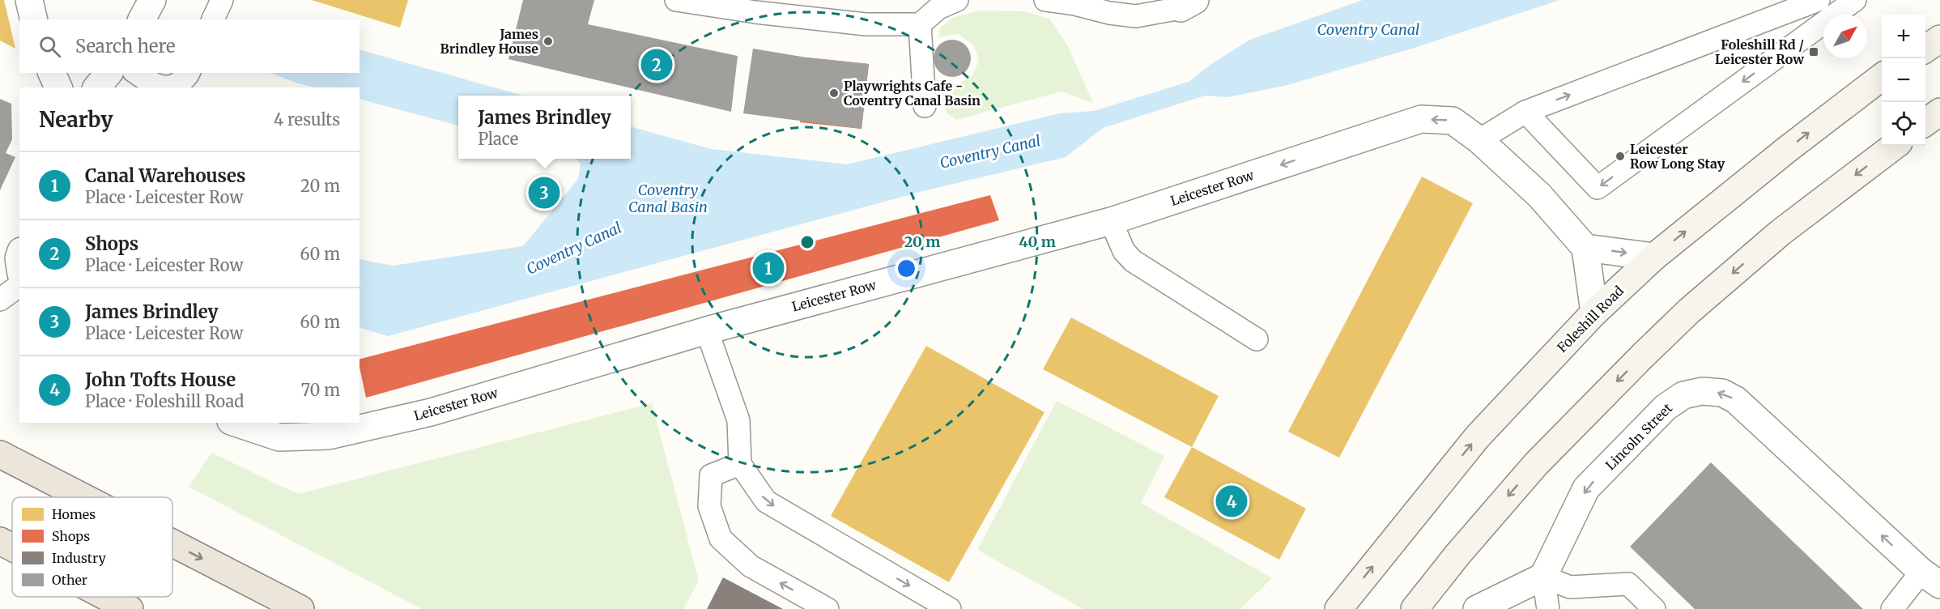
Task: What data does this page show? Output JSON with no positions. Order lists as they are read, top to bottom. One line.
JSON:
{"streets":{"main road":["Foleshill Road"],"street":["Leicester Row","Lincoln Street"]},"water":["Coventry Canal","Coventry Canal Basin"],"places":{"other":["James Brindley House","Playwrights Cafe - Coventry Canal Basin","Leicester Row Long Stay"],"transit":["Foleshill Rd / Leicester Row"]},"legend":["Homes","Shops","Industry","Other"],"north":"top right","page":{"map_buttons":["+","−"],"search":"Search here","pins":["2","3","1","4"],"heading":["Nearby","4 results"],"popup":["James Brindley","Place"],"list":[{"mark":"1","name":"Canal Warehouses","note":"Place · Leicester Row","value":"20 m"},{"mark":"2","name":"Shops","note":"Place · Leicester Row","value":"60 m"},{"mark":"3","name":"James Brindley","note":"Place · Leicester Row","value":"60 m"},{"mark":"4","name":"John Tofts House","note":"Place · Foleshill Road","value":"70 m"}]},"rings":["20 m","40 m"]}
